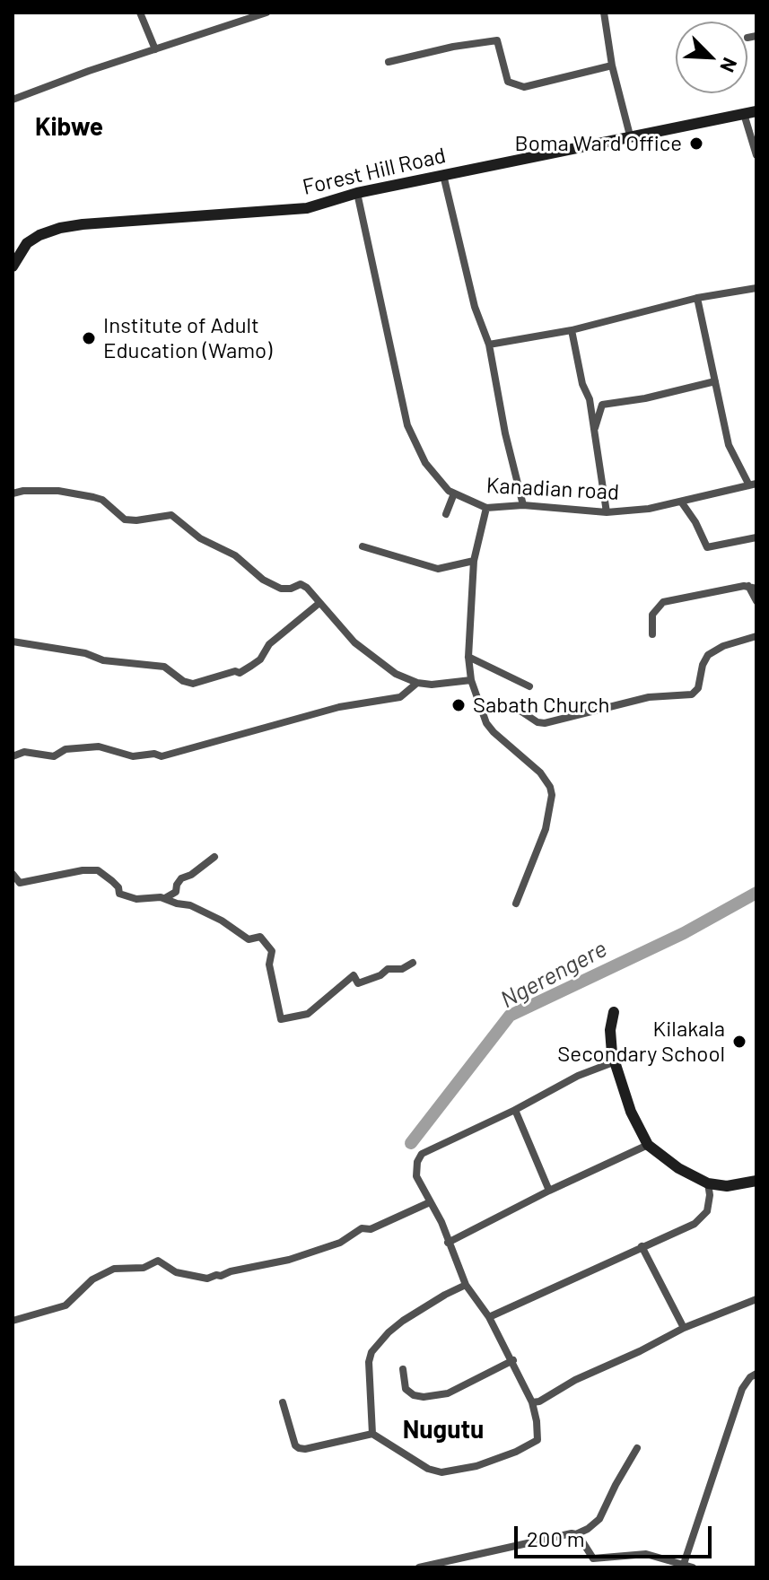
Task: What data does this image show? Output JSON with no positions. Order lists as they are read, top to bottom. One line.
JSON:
{"streets":{"street":["Forest Hill Road","Kanadian road"]},"crossings":[["Forest Hill Road","Kanadian road"]],"districts":["Kibwe","Nugutu"],"water":["Ngerengere"],"places":["Boma Ward Office","Institute of Adult Education (Wamo)","Sabath Church","Kilakala Secondary School"],"scale_bar":"200 m","north":"bottom right"}
